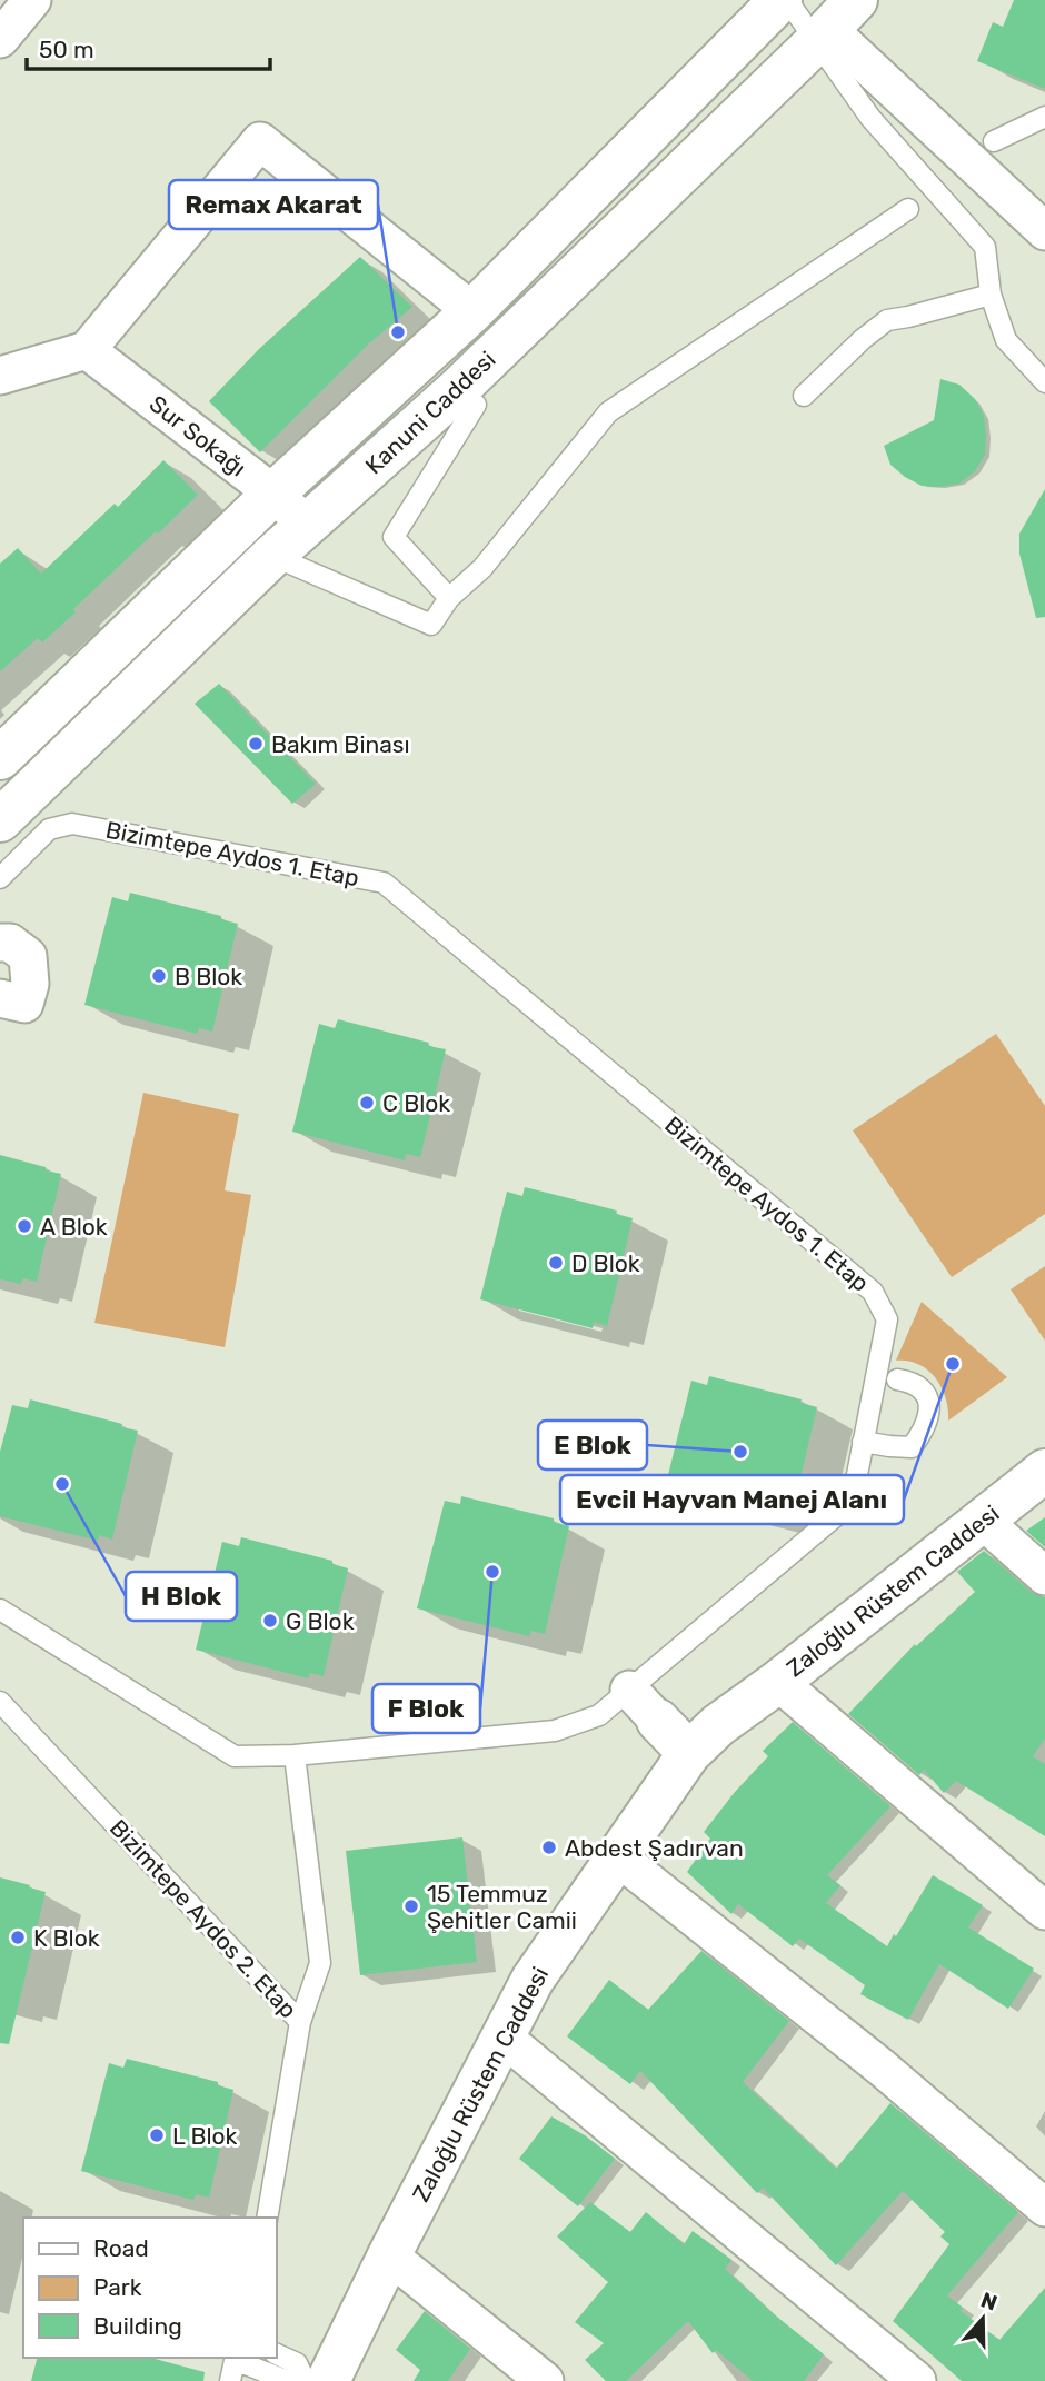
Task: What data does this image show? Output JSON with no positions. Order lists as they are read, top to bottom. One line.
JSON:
{"streets":{"street":["Kanuni Caddesi","Sur Sokağı","Zaloğlu Rüstem Caddesi"],"lane":["Bizimtepe Aydos 1. Etap","Bizimtepe Aydos 2. Etap"]},"crossings":[["Kanuni Caddesi","Sur Sokağı"]],"places":["Remax Akarat","Bakım Binası","B Blok","C Blok","A Blok","D Blok","Evcil Hayvan Manej Alanı","E Blok","H Blok","F Blok","G Blok","Abdest Şadırvan","15 Temmuz Şehitler Camii","K Blok","L Blok"],"legend":["Road","Park","Building"],"scale_bar":"50 m","north":"top"}
